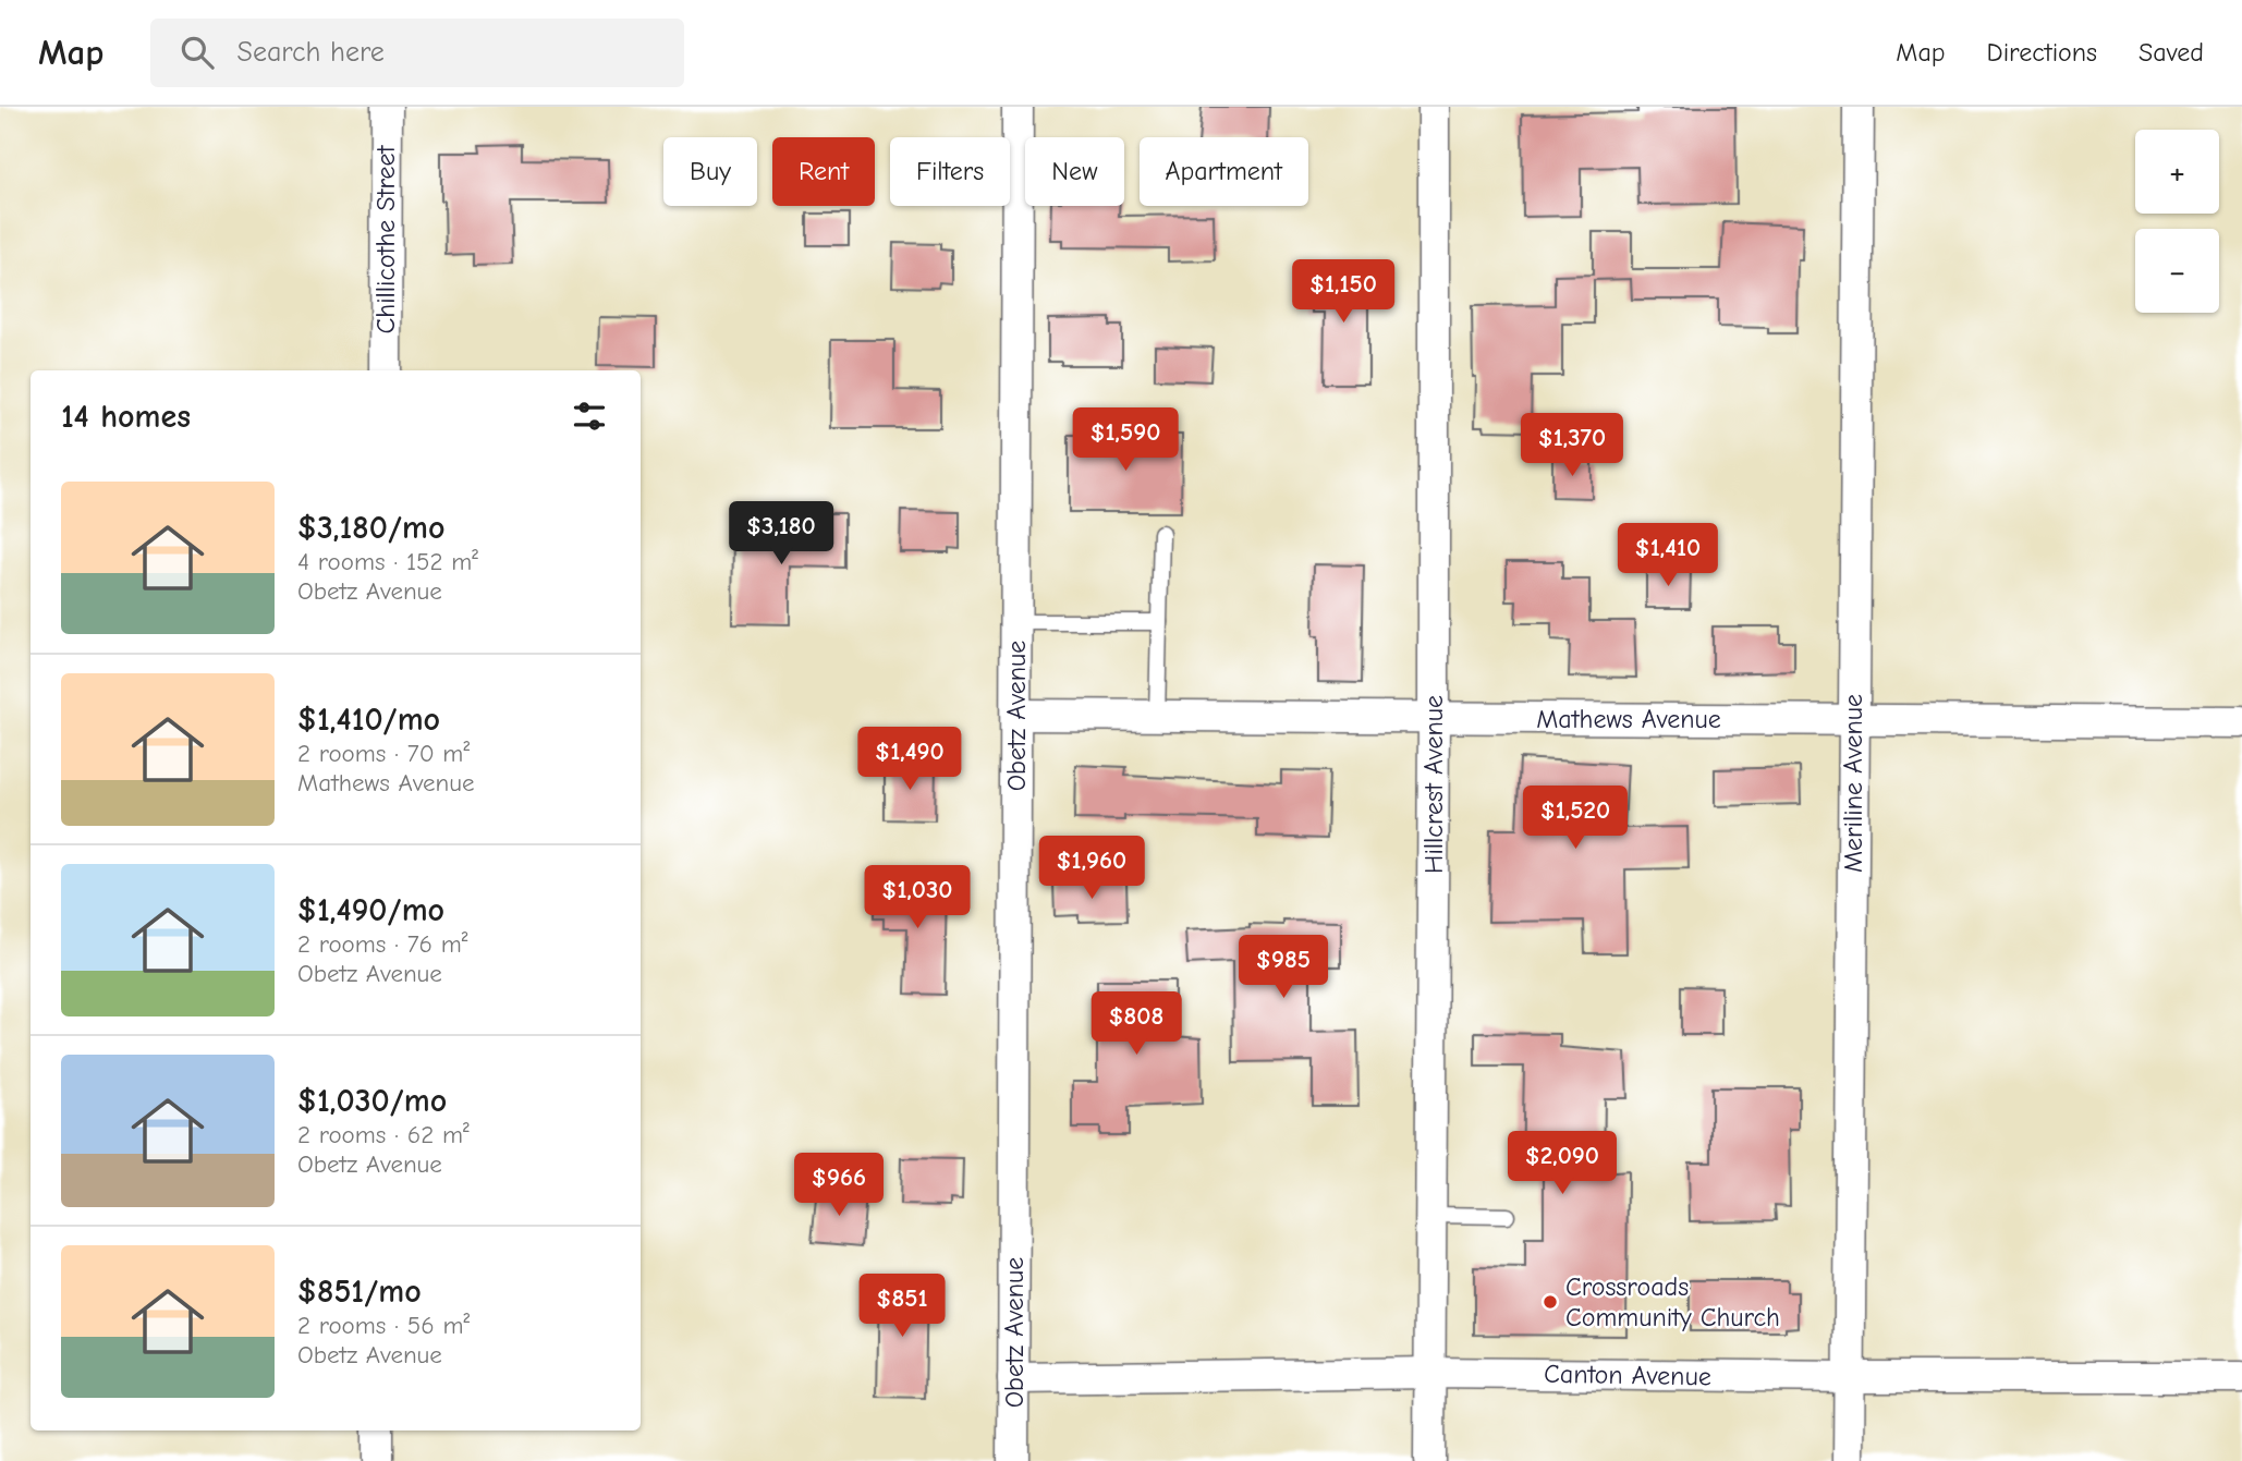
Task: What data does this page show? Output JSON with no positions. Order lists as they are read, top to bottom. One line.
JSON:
{"streets":{"street":["Chillicothe Street","Obetz Avenue","Mathews Avenue","Meriline Avenue","Hillcrest Avenue","Canton Avenue"]},"crossings":[["Obetz Avenue","Mathews Avenue"],["Obetz Avenue","Canton Avenue"],["Mathews Avenue","Meriline Avenue"],["Mathews Avenue","Hillcrest Avenue"],["Meriline Avenue","Canton Avenue"],["Hillcrest Avenue","Canton Avenue"]],"places":["Crossroads Community Church"],"page":{"header":"Map","search":"Search here","nav":["Map","Directions","Saved"],"map_buttons":["+","−"],"chip":["Buy","Rent","Filters","New","Apartment"],"price":["$1,150","$1,590","$1,370","$3,180","$1,410","$1,490","$1,520","$1,960","$1,030","$985","$808","$2,090","$966","$851"],"heading":"14 homes","list":[{"name":"$3,180/mo","note":"4 rooms · 152 m² · Obetz Avenue"},{"name":"$1,410/mo","note":"2 rooms · 70 m² · Mathews Avenue"},{"name":"$1,490/mo","note":"2 rooms · 76 m² · Obetz Avenue"},{"name":"$1,030/mo","note":"2 rooms · 62 m² · Obetz Avenue"},{"name":"$851/mo","note":"2 rooms · 56 m² · Obetz Avenue"}]}}
